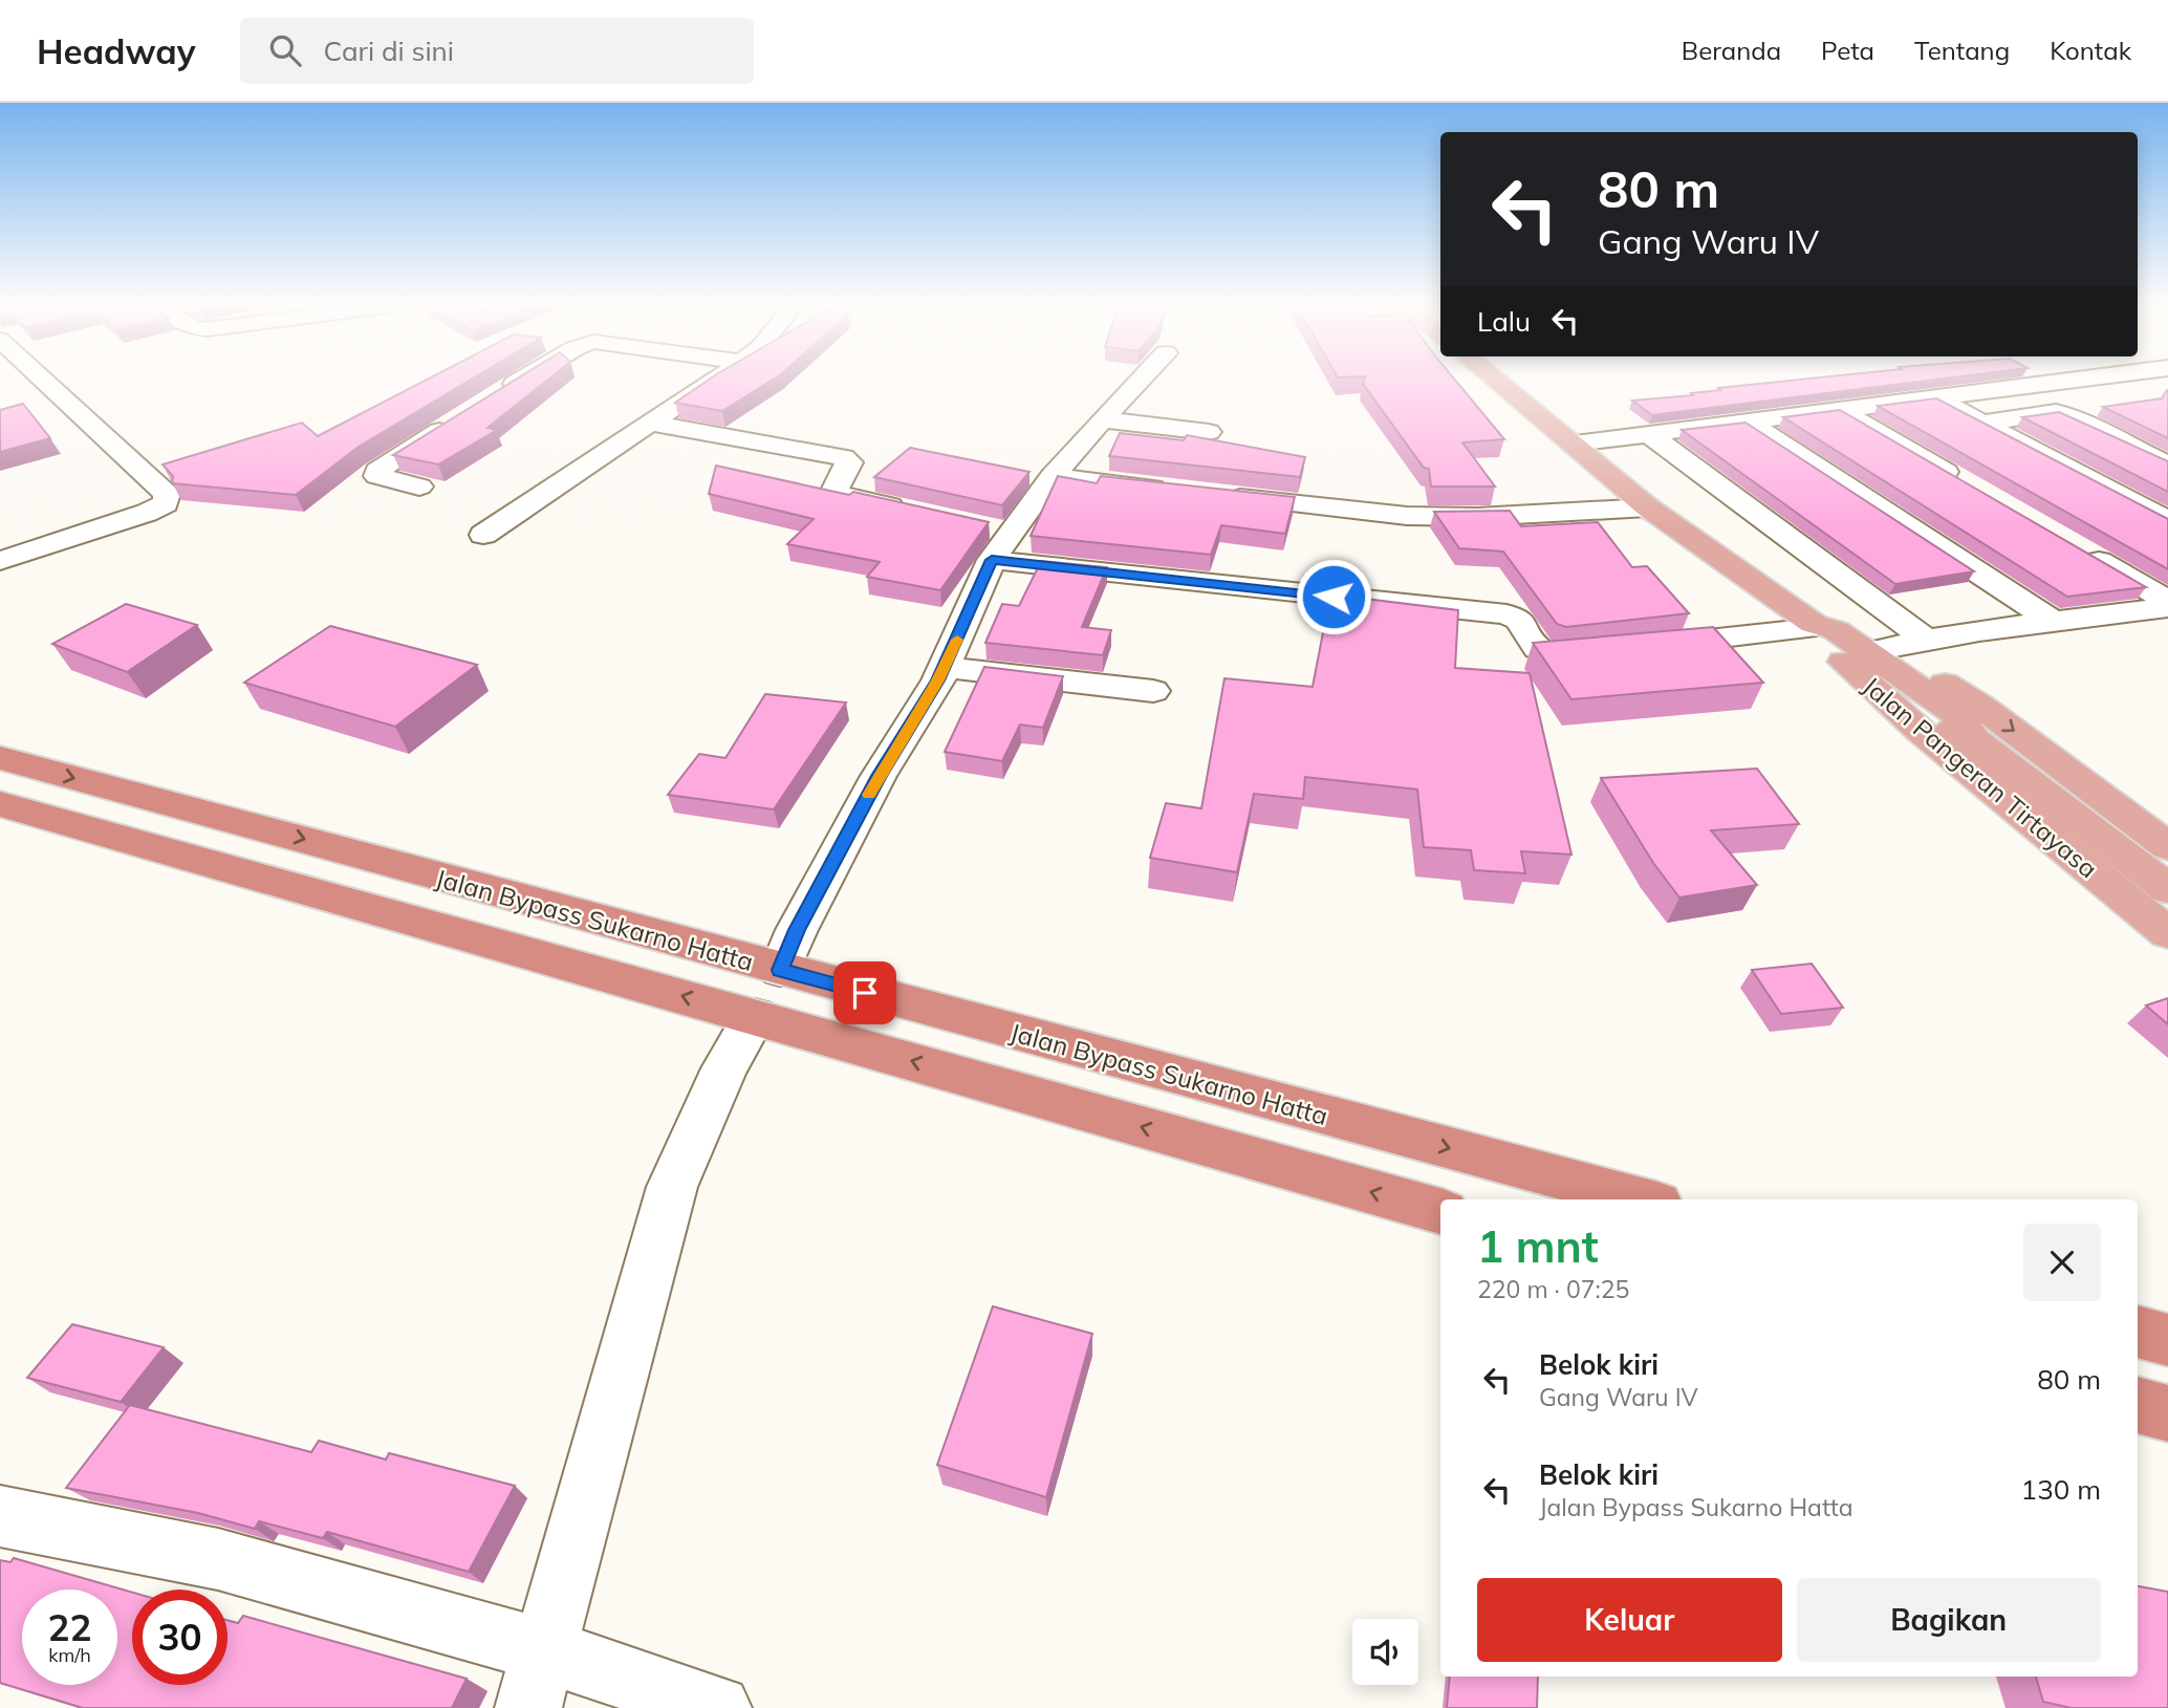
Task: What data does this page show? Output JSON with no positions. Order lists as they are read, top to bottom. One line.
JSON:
{"streets":{"highway":["Jalan Bypass Sukarno Hatta"],"main road":["Jalan Pangeran Tirtayasa"]},"page":{"header":"Headway","search":"Cari di sini","nav":["Beranda","Peta","Tentang","Kontak"],"turn":["80 m","Gang Waru IV"],"then":"Lalu","heading":["1 mnt","220 m · 07:25"],"list":[{"name":"Belok kiri","note":"Gang Waru IV","value":"80 m"},{"name":"Belok kiri","note":"Jalan Bypass Sukarno Hatta","value":"130 m"}],"buttons":["Keluar","Bagikan"],"speed":"22 km/h","limit":"30"}}
